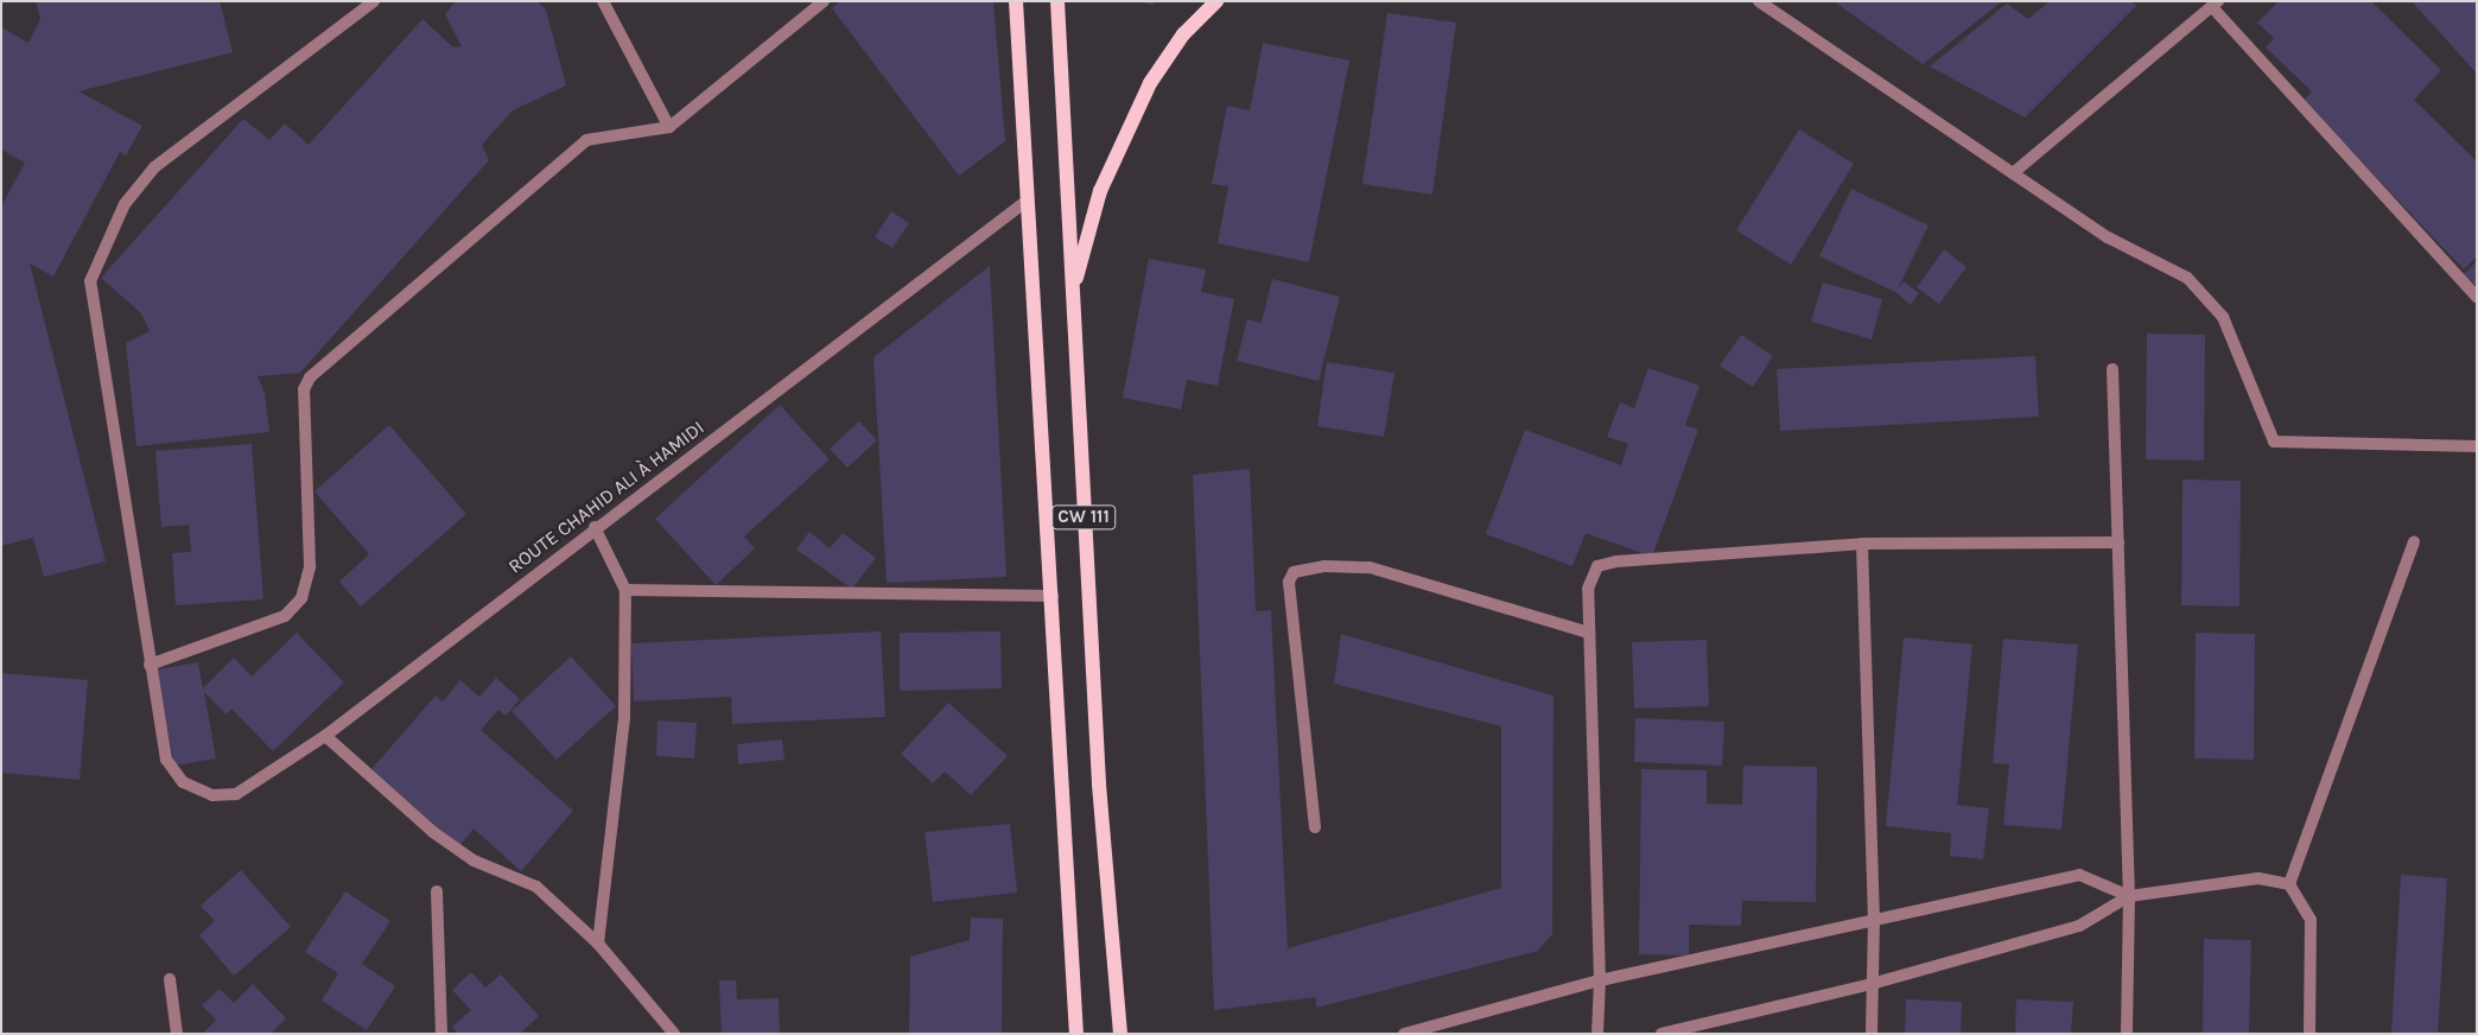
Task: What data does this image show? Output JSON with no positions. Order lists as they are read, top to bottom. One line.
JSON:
{"streets":{"main road":["CW 111"],"street":["ROUTE CHAHID ALI À HAMIDI"]}}
